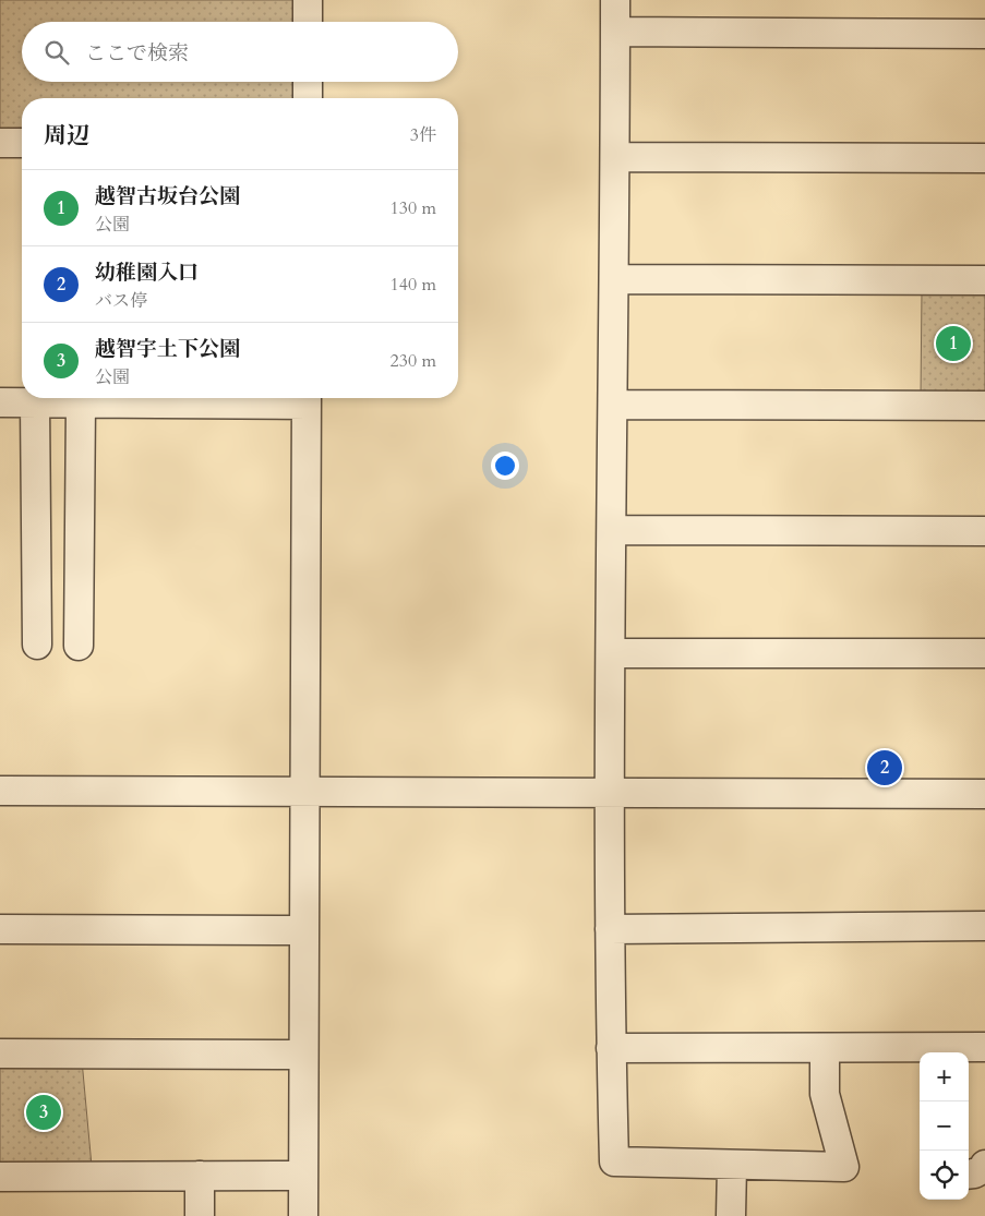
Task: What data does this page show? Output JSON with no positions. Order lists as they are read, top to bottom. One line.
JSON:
{"page":{"search":"ここで検索","heading":["周辺","3件"],"list":[{"mark":"1","name":"越智古坂台公園","note":"公園","value":"130 m"},{"mark":"2","name":"幼稚園入口","note":"バス停","value":"140 m"},{"mark":"3","name":"越智宇土下公園","note":"公園","value":"230 m"}],"pins":["1","2","3"],"map_buttons":["+","−"]}}
